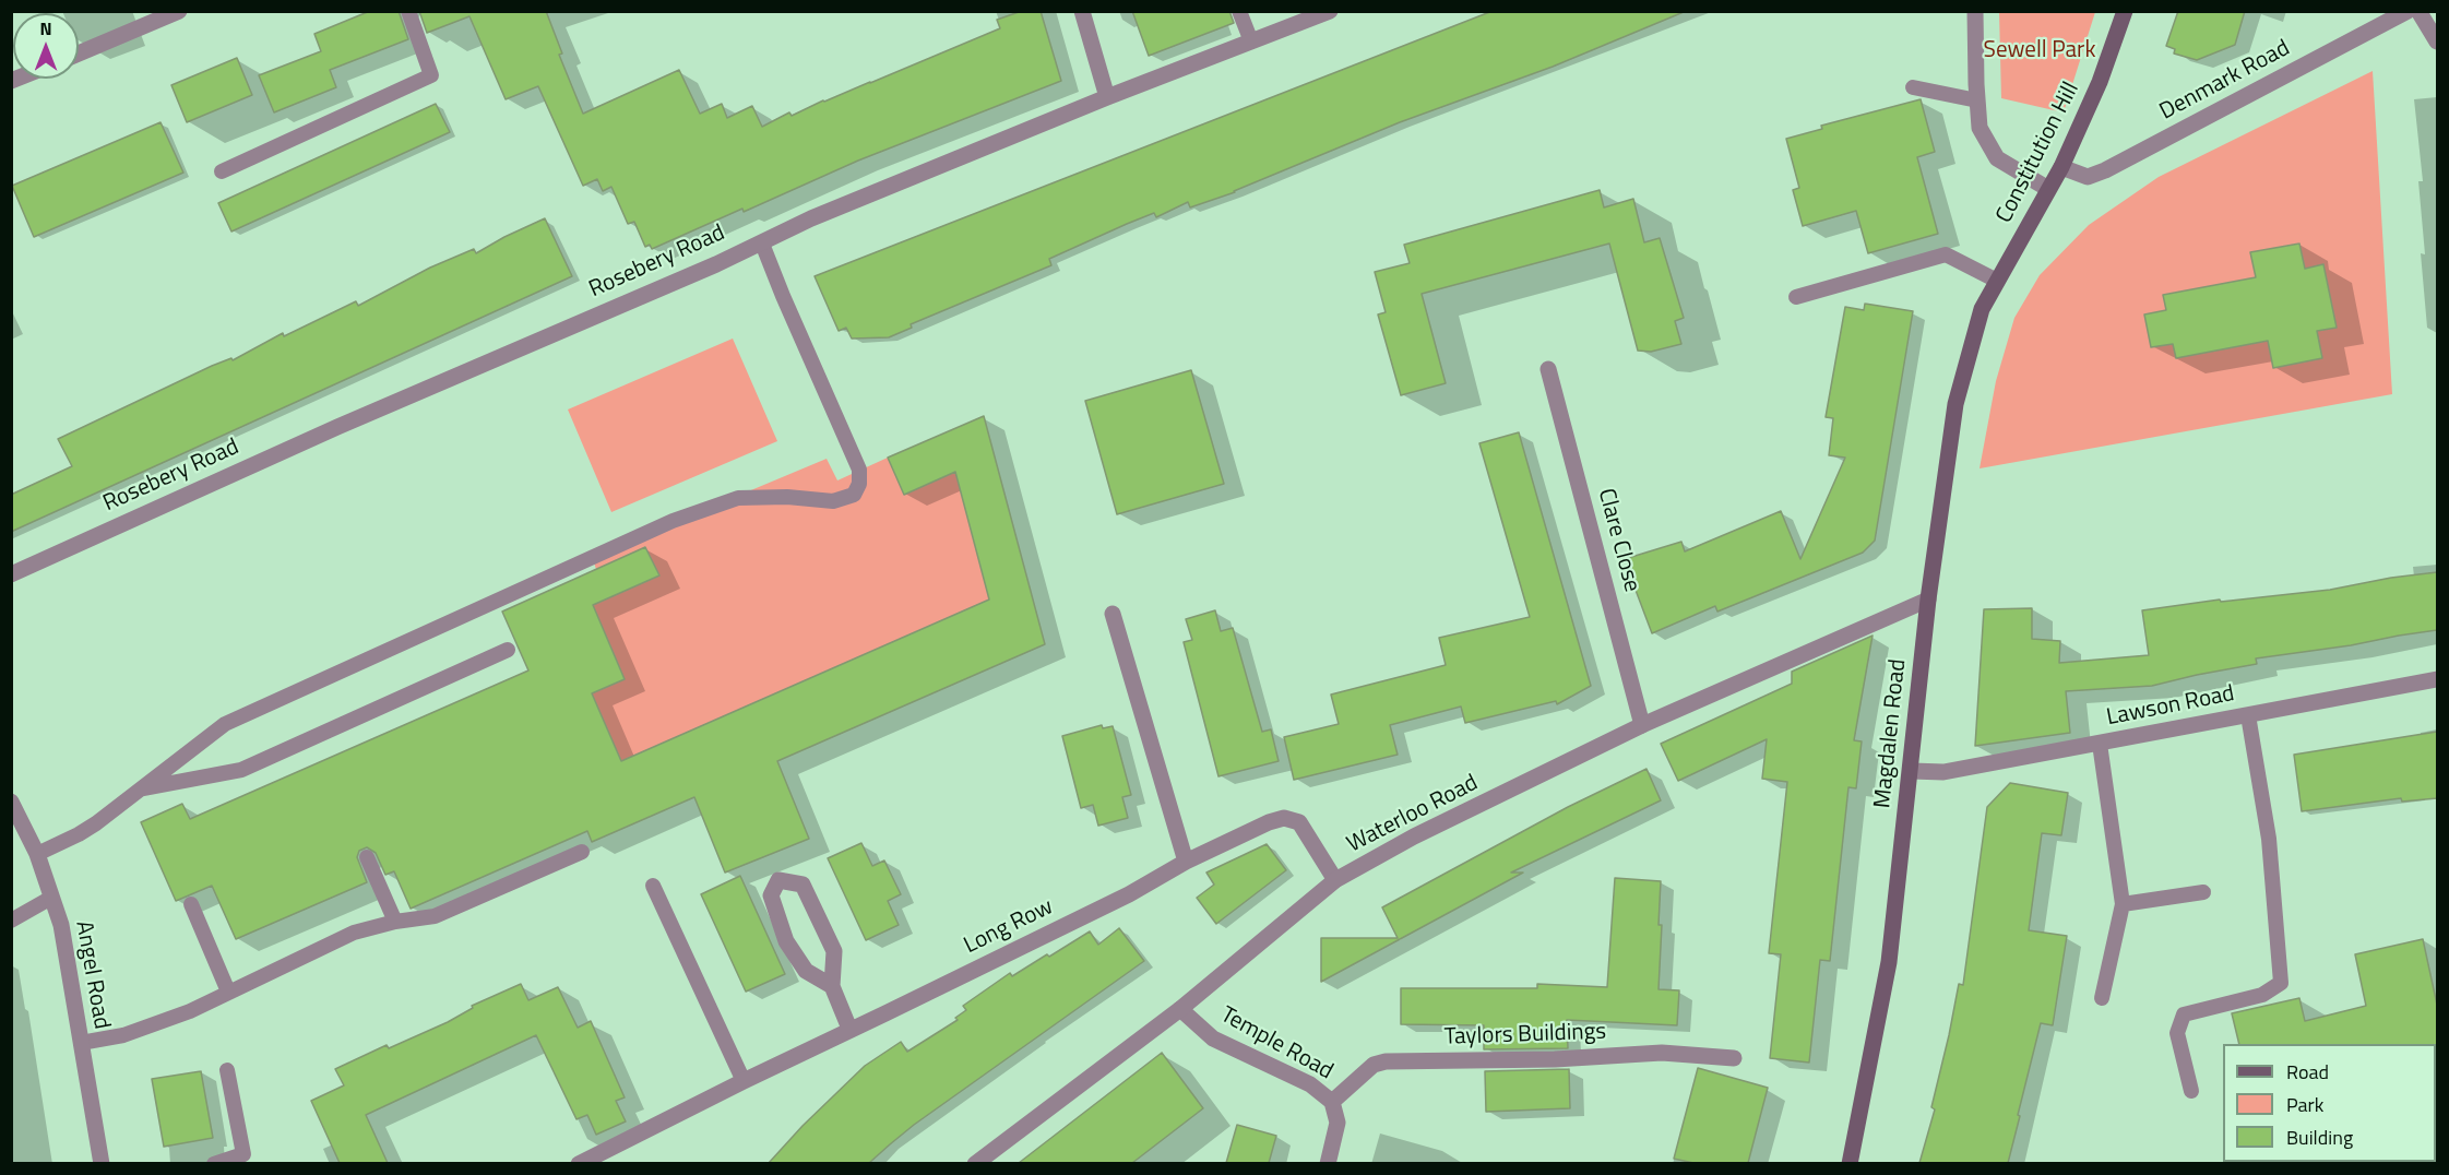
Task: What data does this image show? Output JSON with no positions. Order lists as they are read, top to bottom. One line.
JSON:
{"streets":{"main road":["Constitution Hill","Magdalen Road"],"street":["Denmark Road","Rosebery Road","Clare Close","Lawson Road","Waterloo Road","Long Row","Angel Road","Taylors Buildings","Temple Road"]},"crossings":[["Denmark Road","Constitution Hill"],["Constitution Hill","Magdalen Road"],["Clare Close","Waterloo Road"],["Lawson Road","Magdalen Road"],["Magdalen Road","Waterloo Road"],["Waterloo Road","Long Row"],["Waterloo Road","Temple Road"],["Taylors Buildings","Temple Road"]],"parks":["Sewell Park"],"legend":["Road","Park","Building"],"north":"top"}
